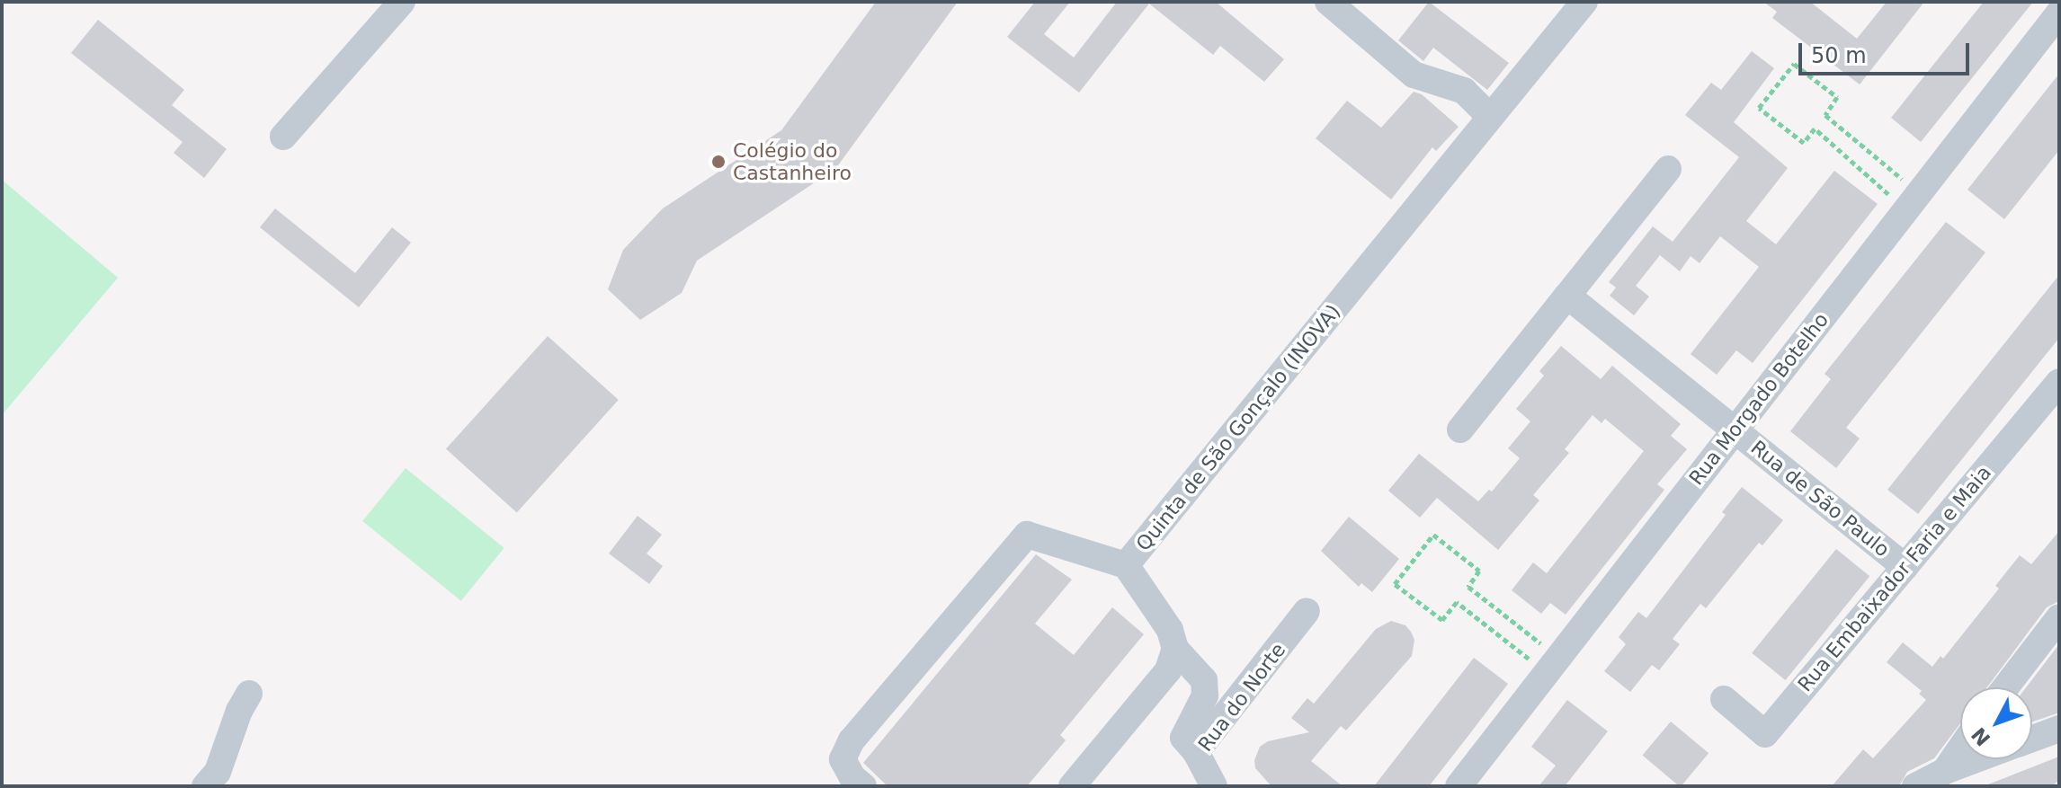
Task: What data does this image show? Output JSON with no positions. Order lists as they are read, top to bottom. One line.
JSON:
{"streets":{"street":["Rua Morgado Botelho","Quinta de São Gonçalo (INOVA)","Rua de São Paulo","Rua Embaixador Faria e Maia","Rua do Norte"]},"crossings":[["Rua Morgado Botelho","Rua de São Paulo"],["Quinta de São Gonçalo (INOVA)","Rua do Norte"],["Rua de São Paulo","Rua Embaixador Faria e Maia"]],"places":["Colégio do Castanheiro"],"scale_bar":"50 m","north":"bottom left"}
